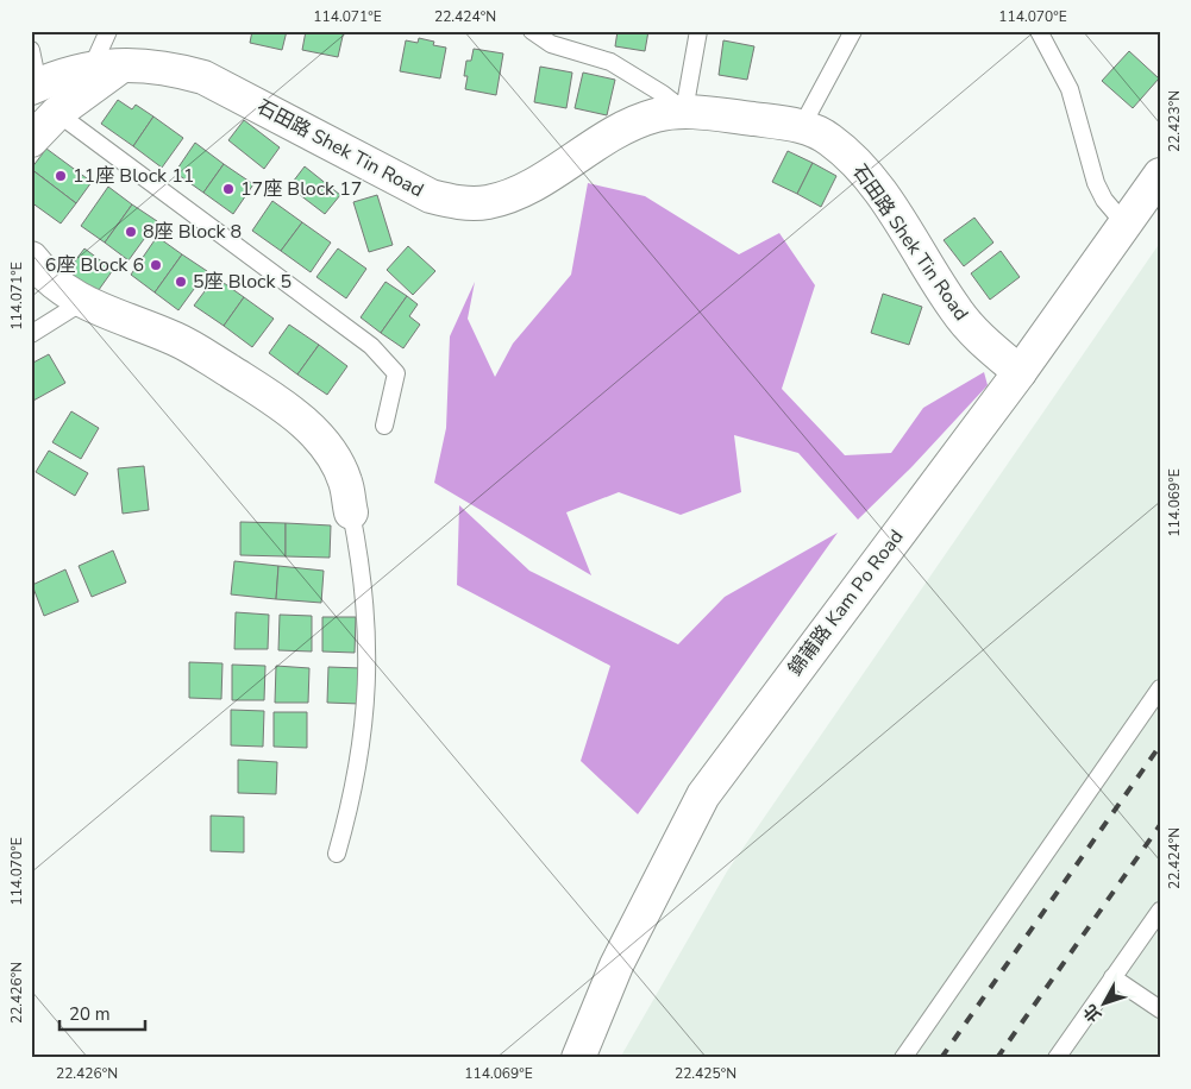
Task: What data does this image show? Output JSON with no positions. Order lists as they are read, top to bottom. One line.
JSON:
{"streets":{"street":["石田路 Shek Tin Road","錦莆路 Kam Po Road"]},"crossings":[["石田路 Shek Tin Road","錦莆路 Kam Po Road"]],"places":["11座 Block 11","17座 Block 17","8座 Block 8","6座 Block 6","5座 Block 5"],"scale_bar":"20 m","north":"bottom left","coordinates":["114.071°E","22.424°N","114.070°E","22.423°N","114.069°E","22.426°N","22.425°N"]}
